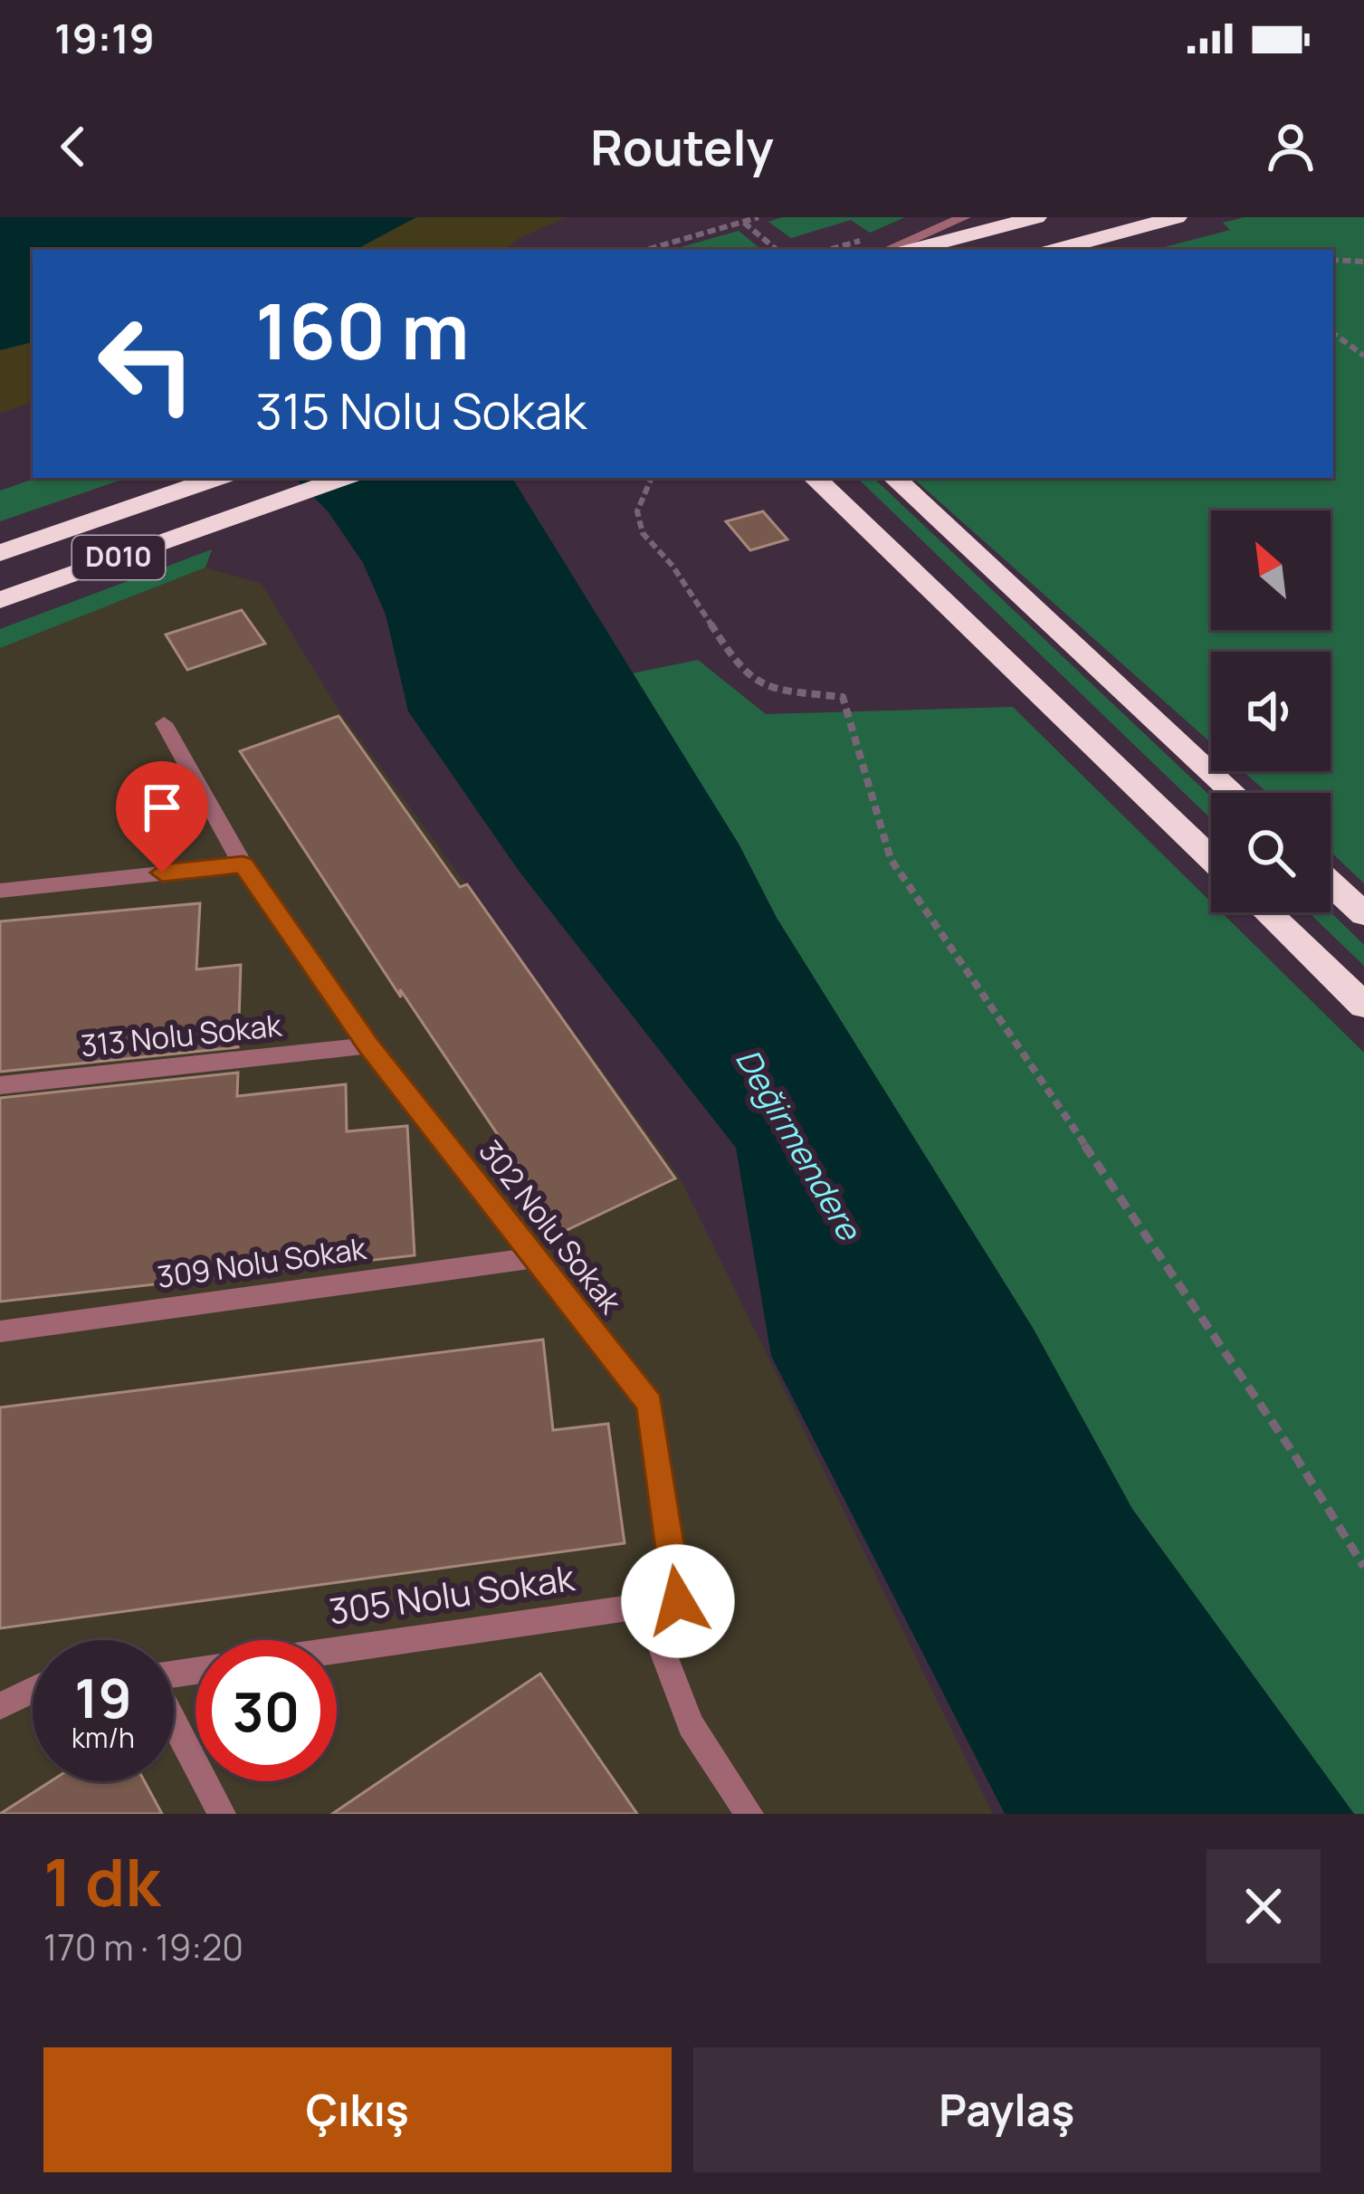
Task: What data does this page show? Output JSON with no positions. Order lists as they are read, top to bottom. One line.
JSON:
{"streets":{"highway":["D010"],"street":["313 Nolu Sokak","302 Nolu Sokak","309 Nolu Sokak","305 Nolu Sokak"]},"crossings":[["313 Nolu Sokak","302 Nolu Sokak"],["302 Nolu Sokak","309 Nolu Sokak"],["302 Nolu Sokak","305 Nolu Sokak"]],"water":["Değirmendere"],"north":"top left","page":{"status":"19:19","header":"Routely","turn":["160 m","315 Nolu Sokak"],"speed":"19 km/h","limit":"30","heading":["1 dk","170 m · 19:20"],"buttons":["Çıkış","Paylaş"]}}
